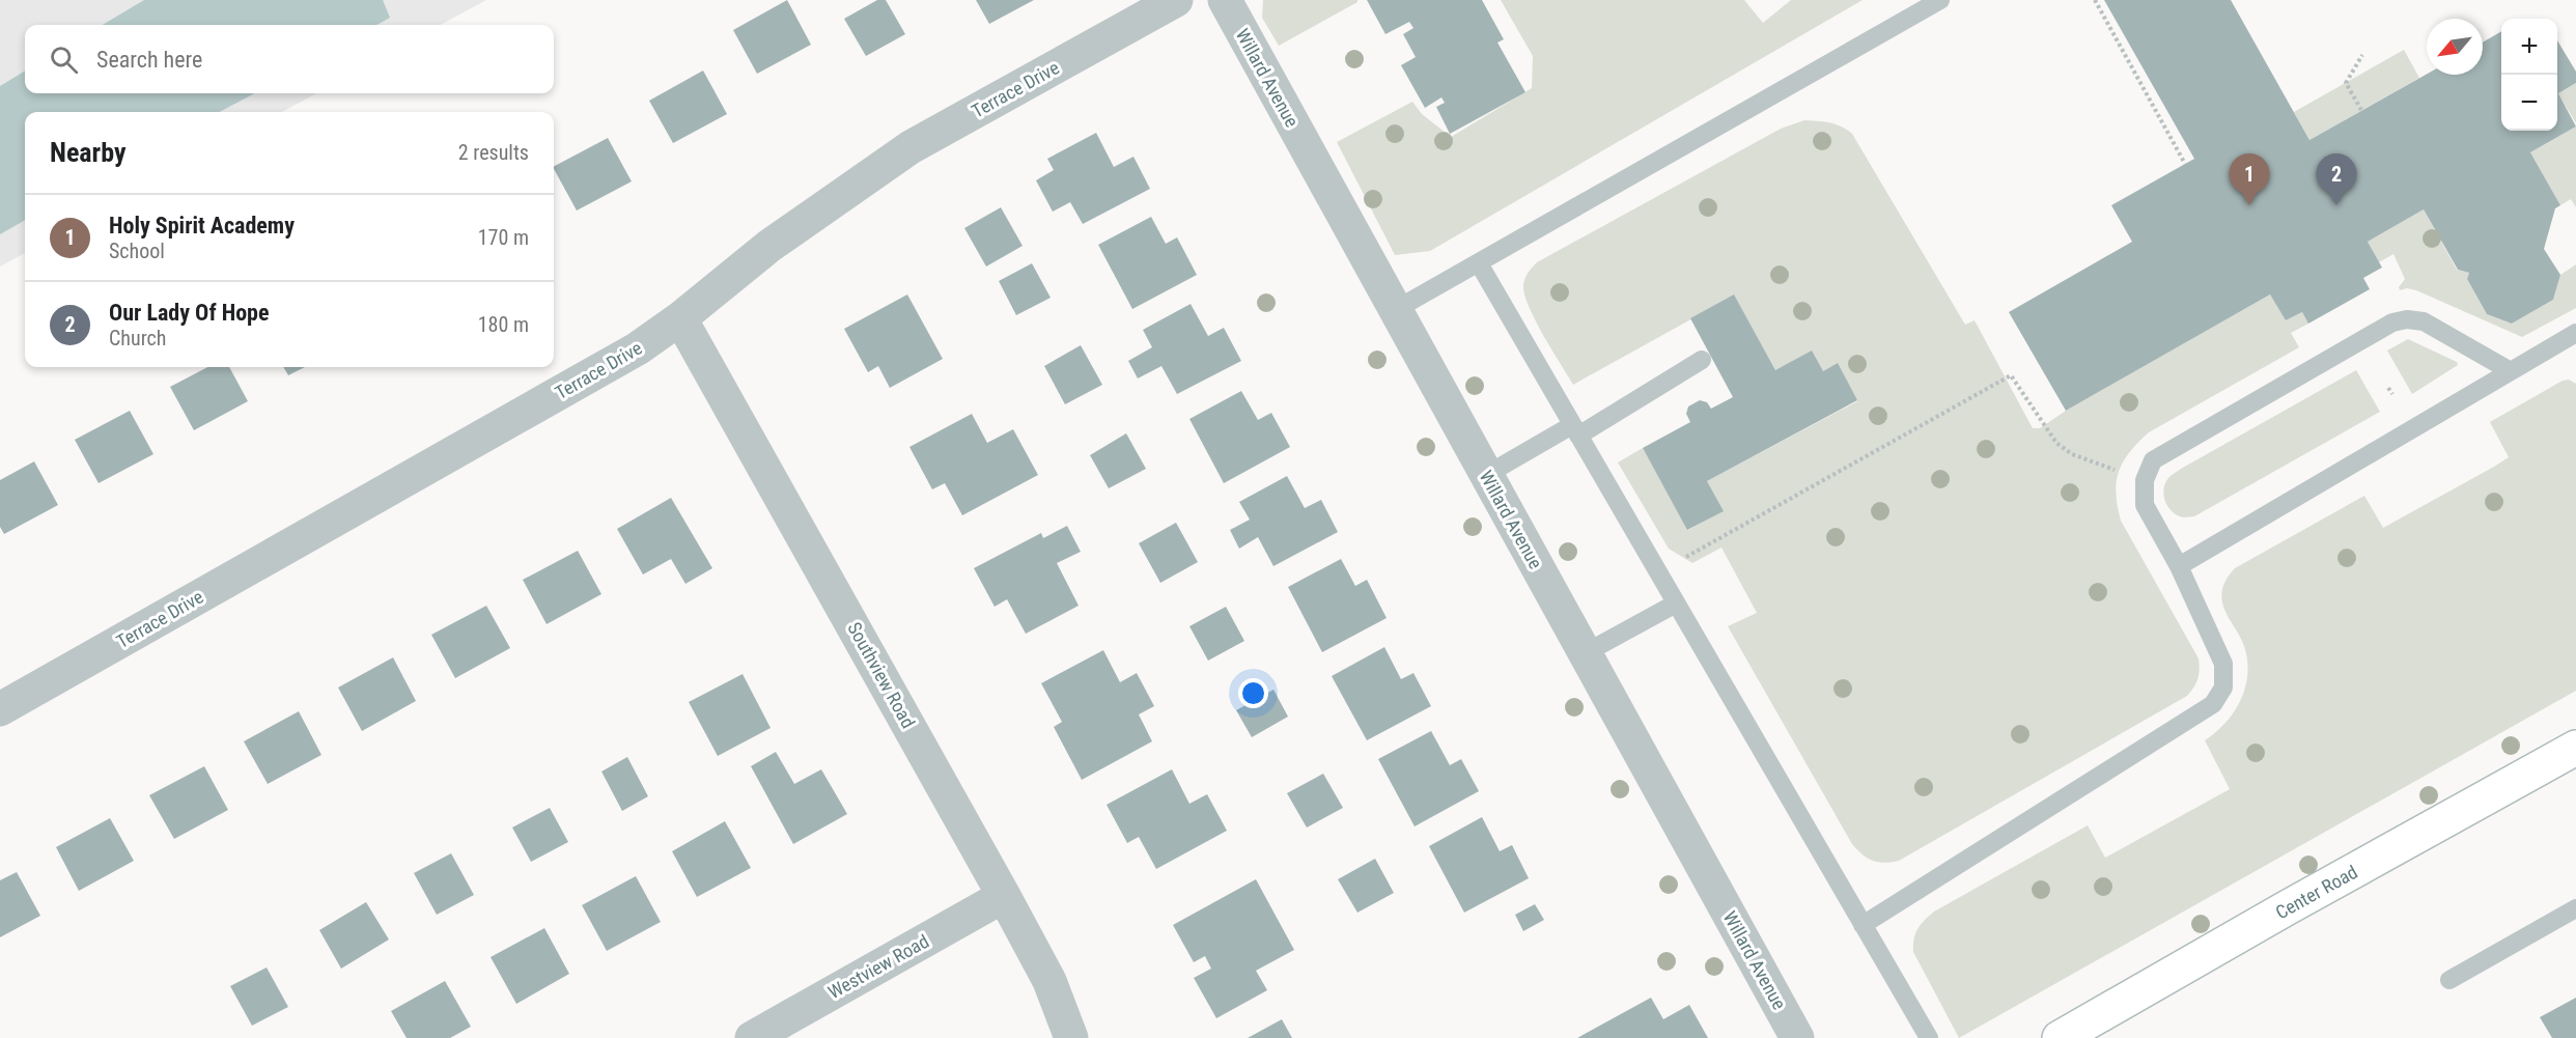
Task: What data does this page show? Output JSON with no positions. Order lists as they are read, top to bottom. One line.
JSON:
{"streets":{"main road":["Center Road"],"street":["Willard Avenue","Terrace Drive","Southview Road","Westview Road"]},"crossings":[["Terrace Drive","Southview Road"],["Southview Road","Westview Road"]],"north":"bottom left","page":{"map_buttons":["+","−"],"search":"Search here","heading":["Nearby","2 results"],"pins":["1","2"],"list":[{"mark":"1","name":"Holy Spirit Academy","note":"School","value":"170 m"},{"mark":"2","name":"Our Lady Of Hope","note":"Church","value":"180 m"}]}}
